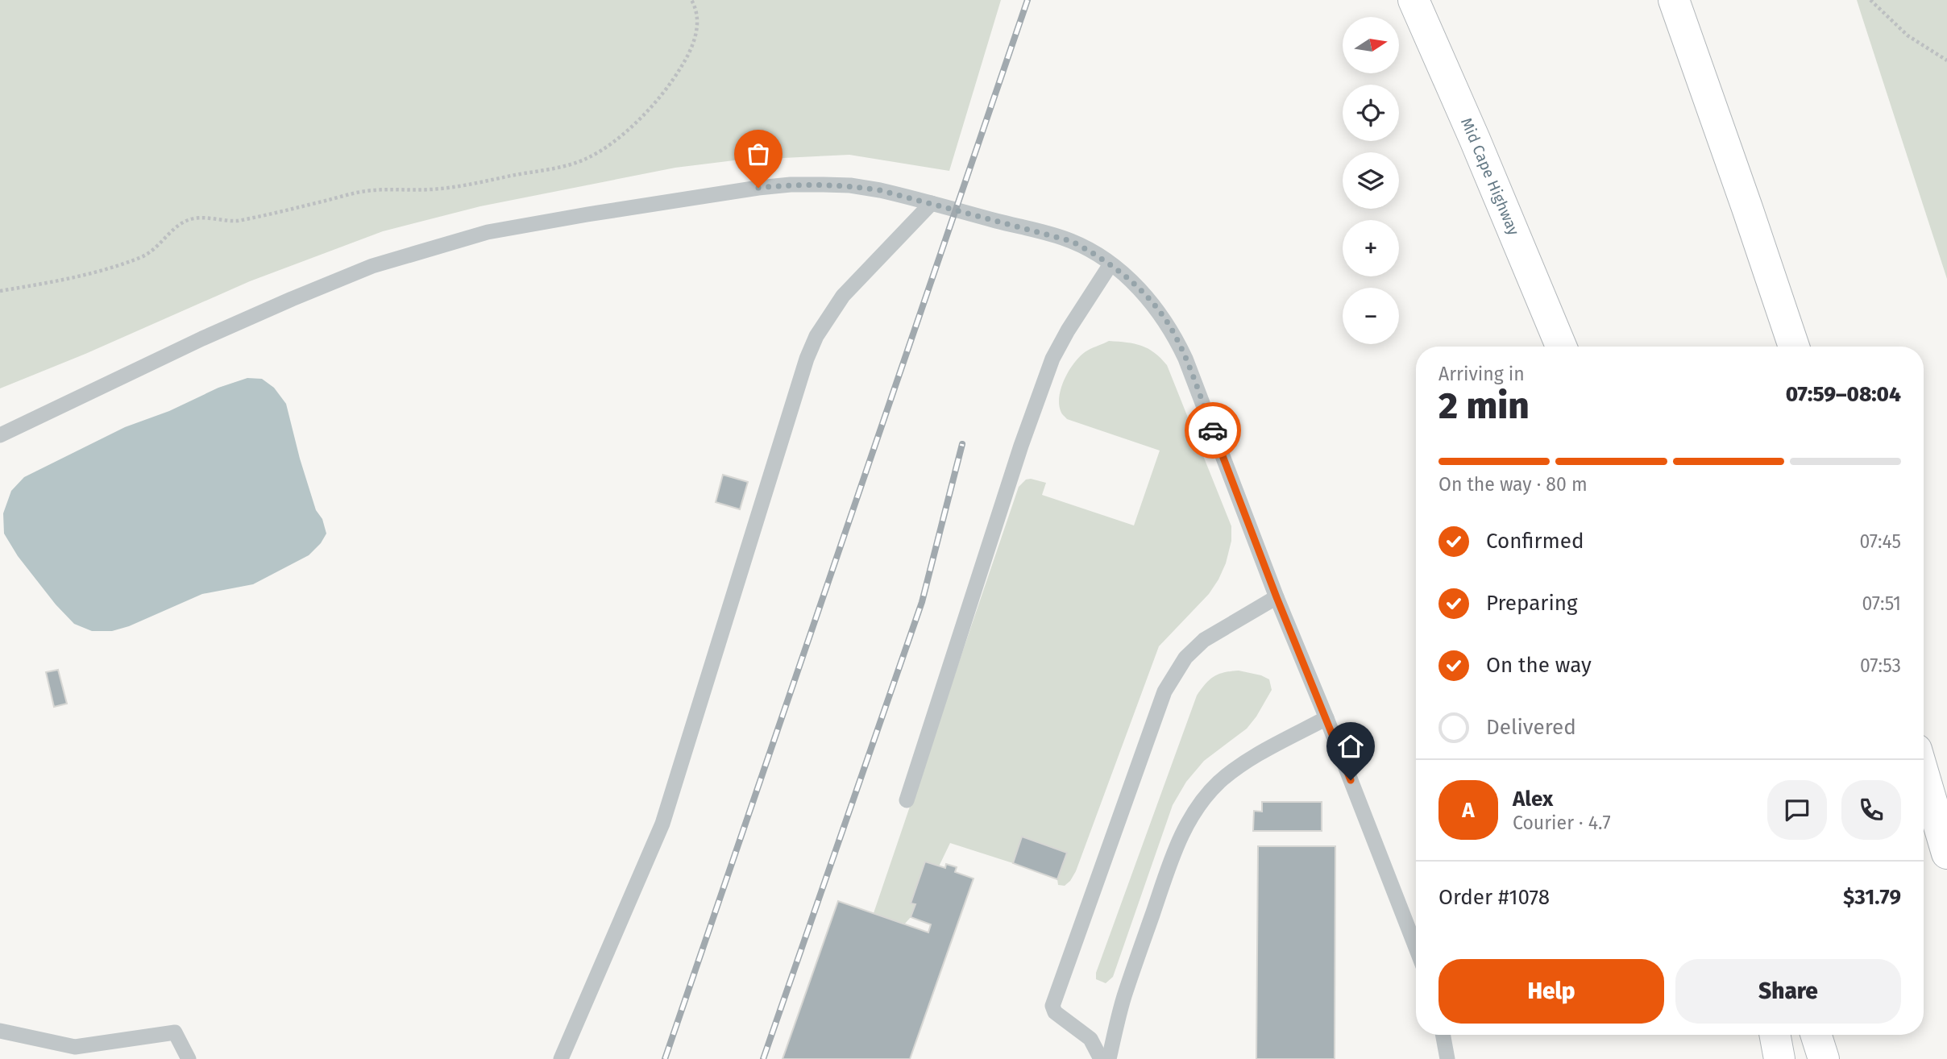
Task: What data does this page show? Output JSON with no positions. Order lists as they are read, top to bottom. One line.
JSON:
{"streets":{"highway":["Mid Cape Highway"]},"north":"right","page":{"map_buttons":["+","−"],"heading":["2 min","Arriving in","07:59–08:04"],"panel":["Alex","Courier · 4.7","Order #1078","$31.79"],"bar":"On the way · 80 m","list":[["Confirmed","07:45"],["Preparing","07:51"],["On the way","07:53"],"Delivered"],"round":"A","buttons":["Help","Share"]}}
